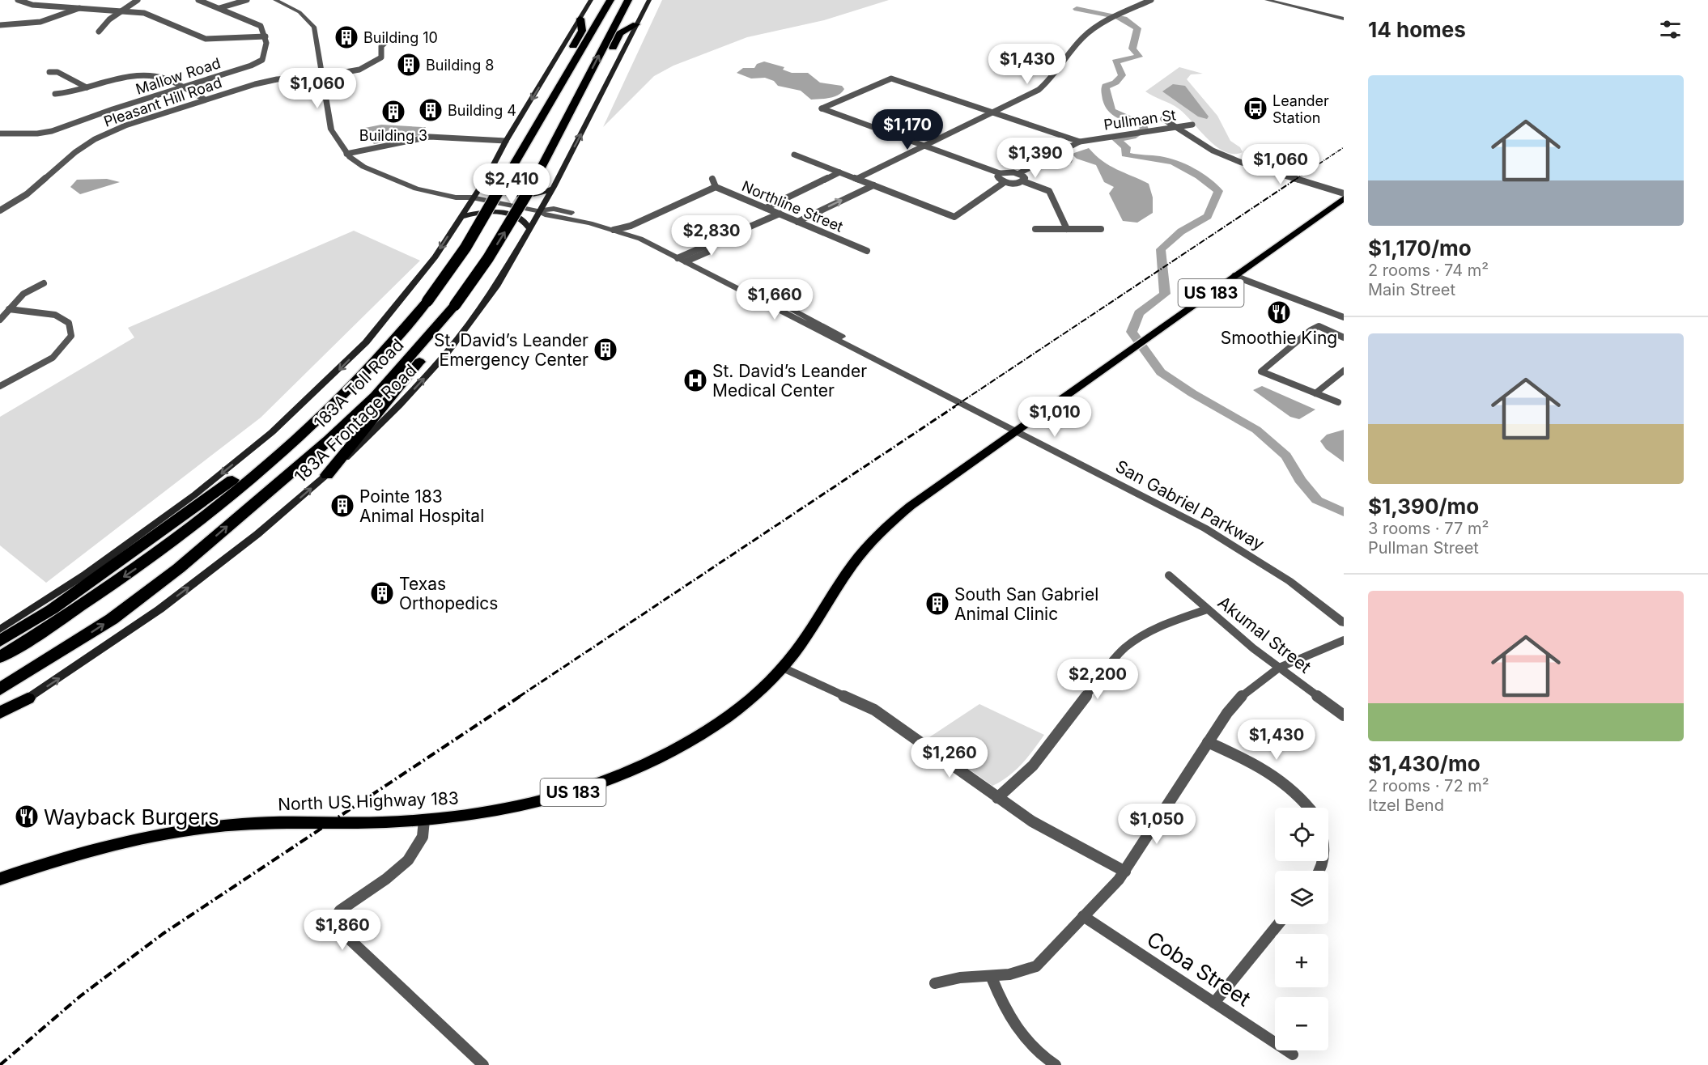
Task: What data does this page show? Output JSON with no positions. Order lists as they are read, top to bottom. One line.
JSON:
{"streets":{"highway":["183A Toll Road"],"main road":["US 183","183A Frontage Road","North US Highway 183"],"street":["Mallow Road","Pleasant Hill Road","Pullman St","Northline Street","San Gabriel Parkway","Akumal Street","Coba Street"]},"crossings":[["Pleasant Hill Road","San Gabriel Parkway"],["183A Frontage Road","San Gabriel Parkway"],["San Gabriel Parkway","North US Highway 183"]],"places":{"building":["Building 10","Building 8","Building 4","Building 3","St. David’s Leander Emergency Center","Pointe 183 Animal Hospital","Texas Orthopedics","South San Gabriel Animal Clinic"],"bus stop":["Leander Station"],"restaurant":["Smoothie King","Wayback Burgers"],"hospital":["St. David’s Leander Medical Center"]},"page":{"heading":"14 homes","price":["$1,430","$1,060","$1,170","$1,390","$1,060","$2,410","$2,830","$1,660","$1,010","$2,200","$1,430","$1,260","$1,050","$1,860"],"list":[{"name":"$1,170/mo","note":"2 rooms · 74 m² · Main Street"},{"name":"$1,390/mo","note":"3 rooms · 77 m² · Pullman Street"},{"name":"$1,430/mo","note":"2 rooms · 72 m² · Itzel Bend"}],"map_buttons":["+","−"]}}
